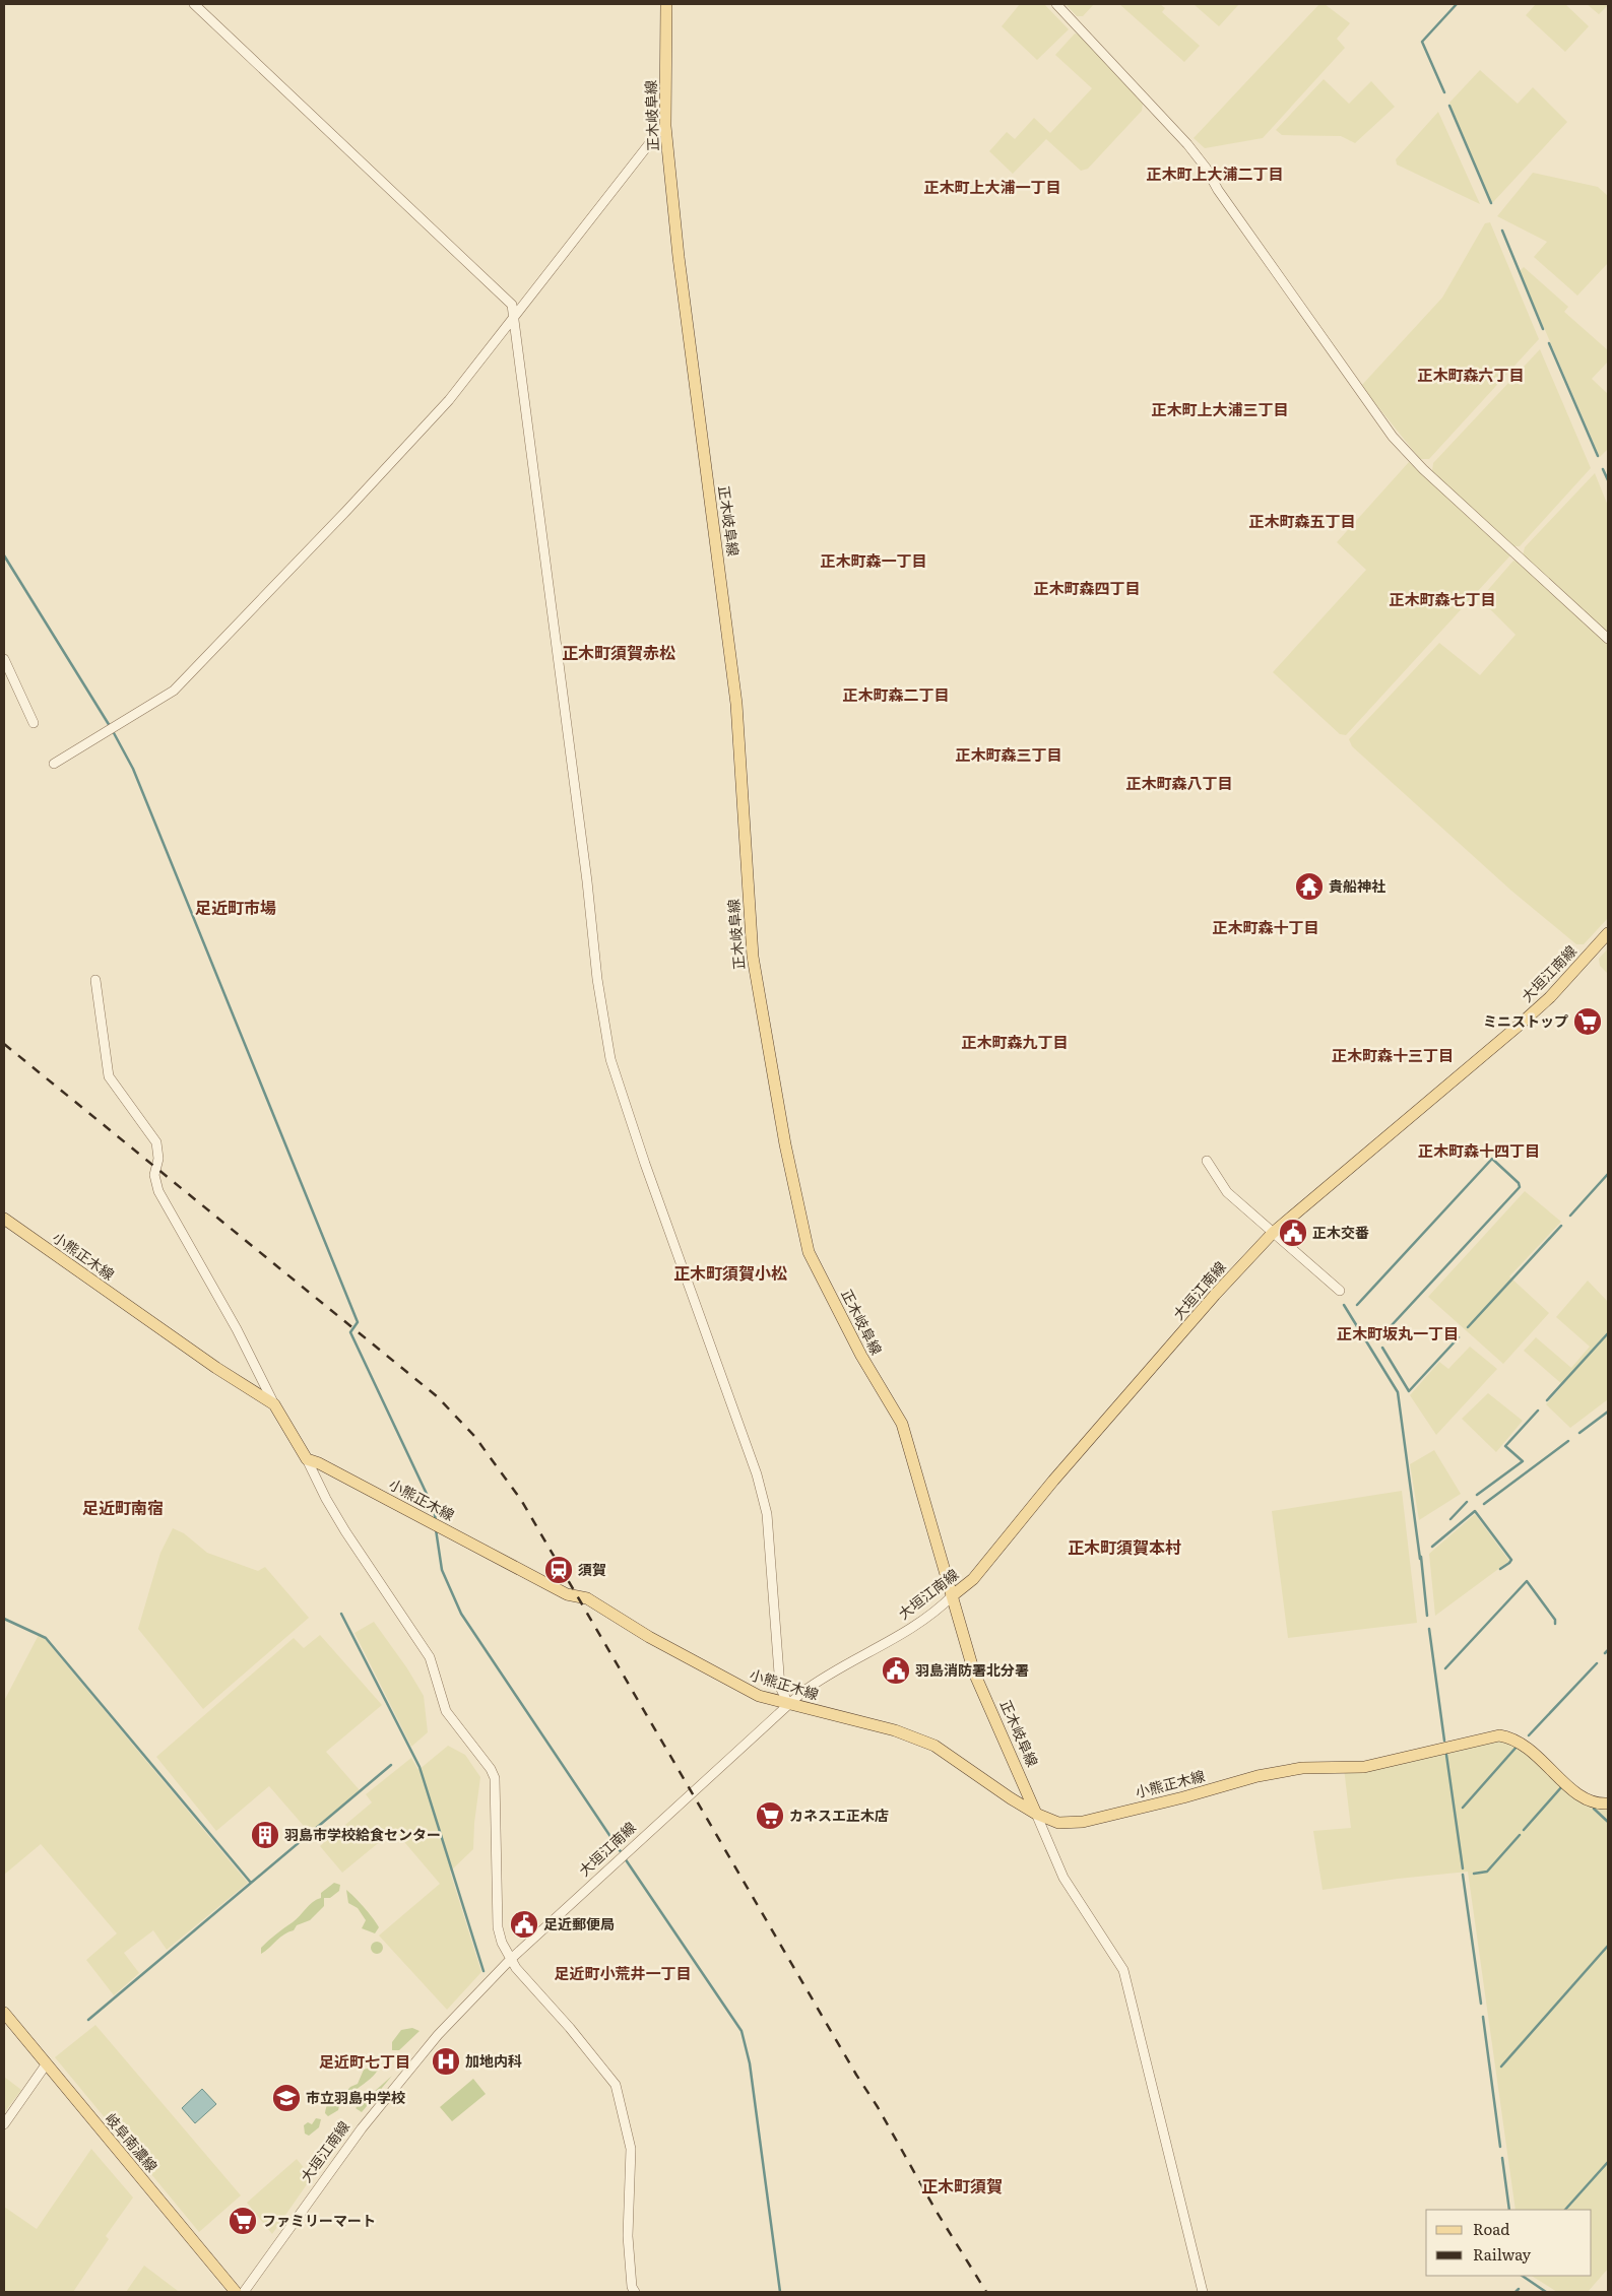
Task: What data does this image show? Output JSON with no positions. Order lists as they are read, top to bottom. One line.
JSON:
{"streets":{"main road":["正木岐阜線","大垣江南線","小熊正木線","岐阜南濃線"]},"crossings":[["正木岐阜線","大垣江南線"],["正木岐阜線","小熊正木線"],["大垣江南線","小熊正木線"]],"districts":["正木町上大浦二丁目","正木町上大浦一丁目","正木町森六丁目","正木町上大浦三丁目","正木町森五丁目","正木町森一丁目","正木町森四丁目","正木町森七丁目","正木町須賀赤松","正木町森二丁目","正木町森三丁目","正木町森八丁目","足近町市場","正木町森十丁目","正木町森九丁目","正木町森十三丁目","正木町森十四丁目","正木町須賀小松","正木町坂丸一丁目","足近町南宿","正木町須賀本村","足近町小荒井一丁目","足近町七丁目","正木町須賀"],"places":{"temple":["貴船神社"],"supermarket":["ミニストップ","カネスエ正木店","ファミリーマート"],"public building":["正木交番","羽島消防署北分署","足近郵便局"],"station":["須賀"],"building":["羽島市学校給食センター"],"hospital":["加地内科"],"school or university":["市立羽島中学校"]},"legend":["Road","Railway"]}
